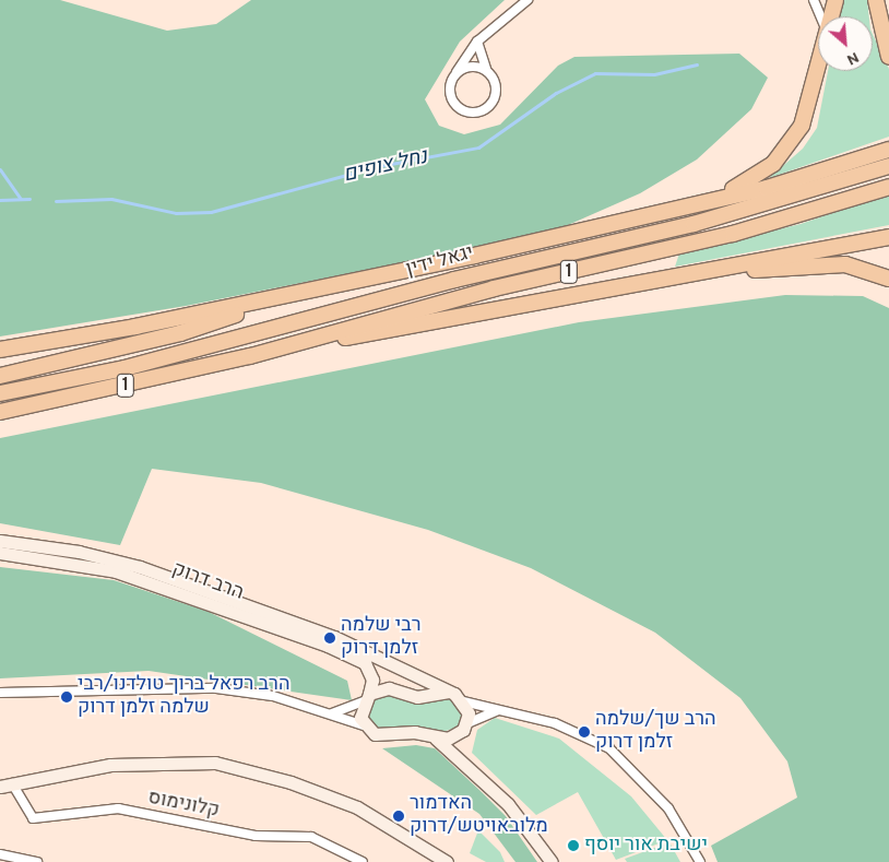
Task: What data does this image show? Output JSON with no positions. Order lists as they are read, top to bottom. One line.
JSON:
{"streets":{"highway":["יגאל ידין","1"],"street":["הרב דרוק","קלונימוס"]},"water":["נחל צופים"],"places":["רבי שלמה זלמן דרוק","הרב רפאל ברוך טולדנו/רבי שלמה זלמן דרוק","הרב שך/שלמה זלמן דרוק","האדמור מלובאויטש/דרוק","ישיבת אור יוסף"],"north":"bottom right"}
